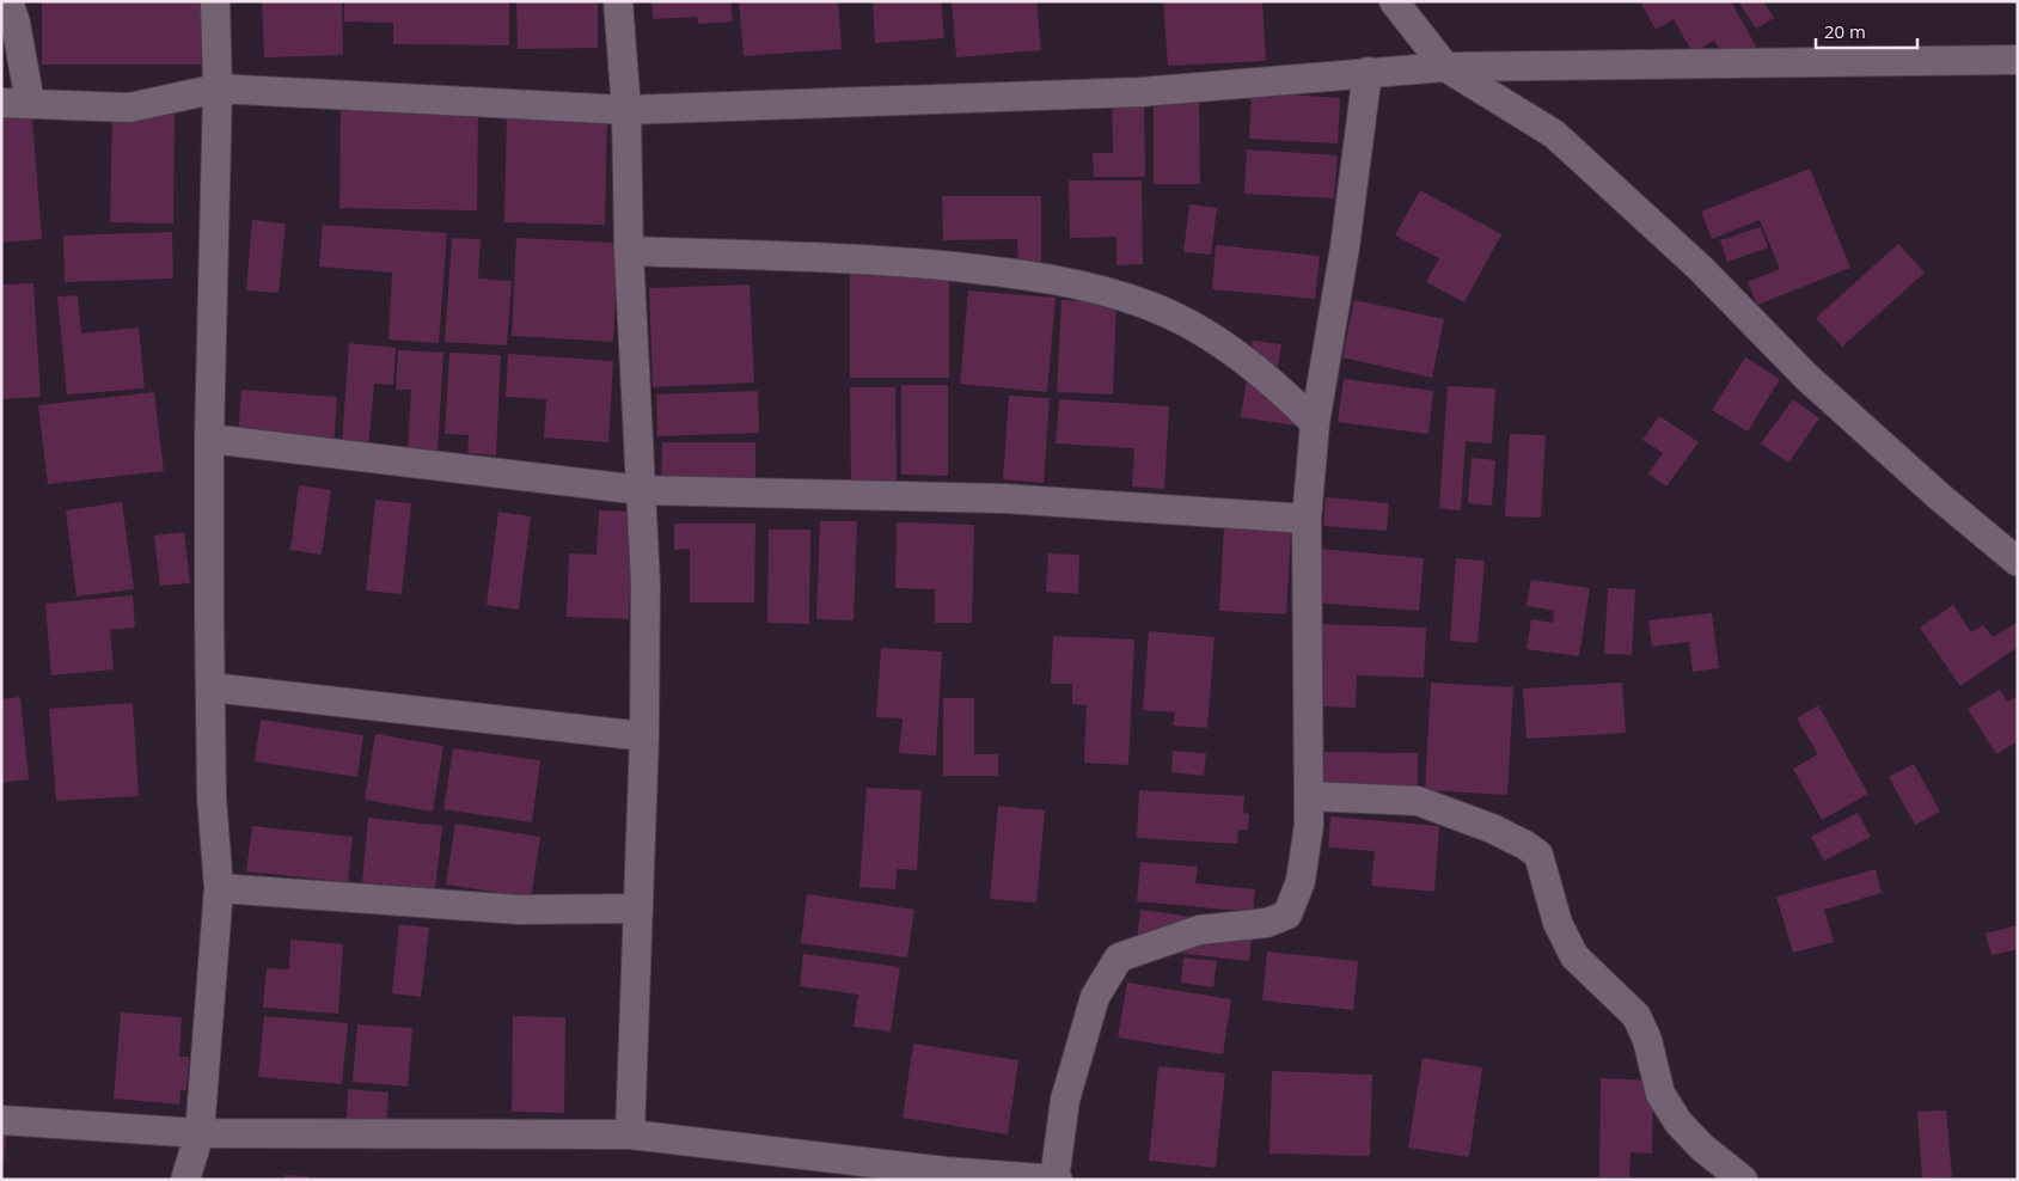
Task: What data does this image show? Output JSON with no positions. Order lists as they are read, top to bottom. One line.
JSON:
{"scale_bar":"20 m"}
